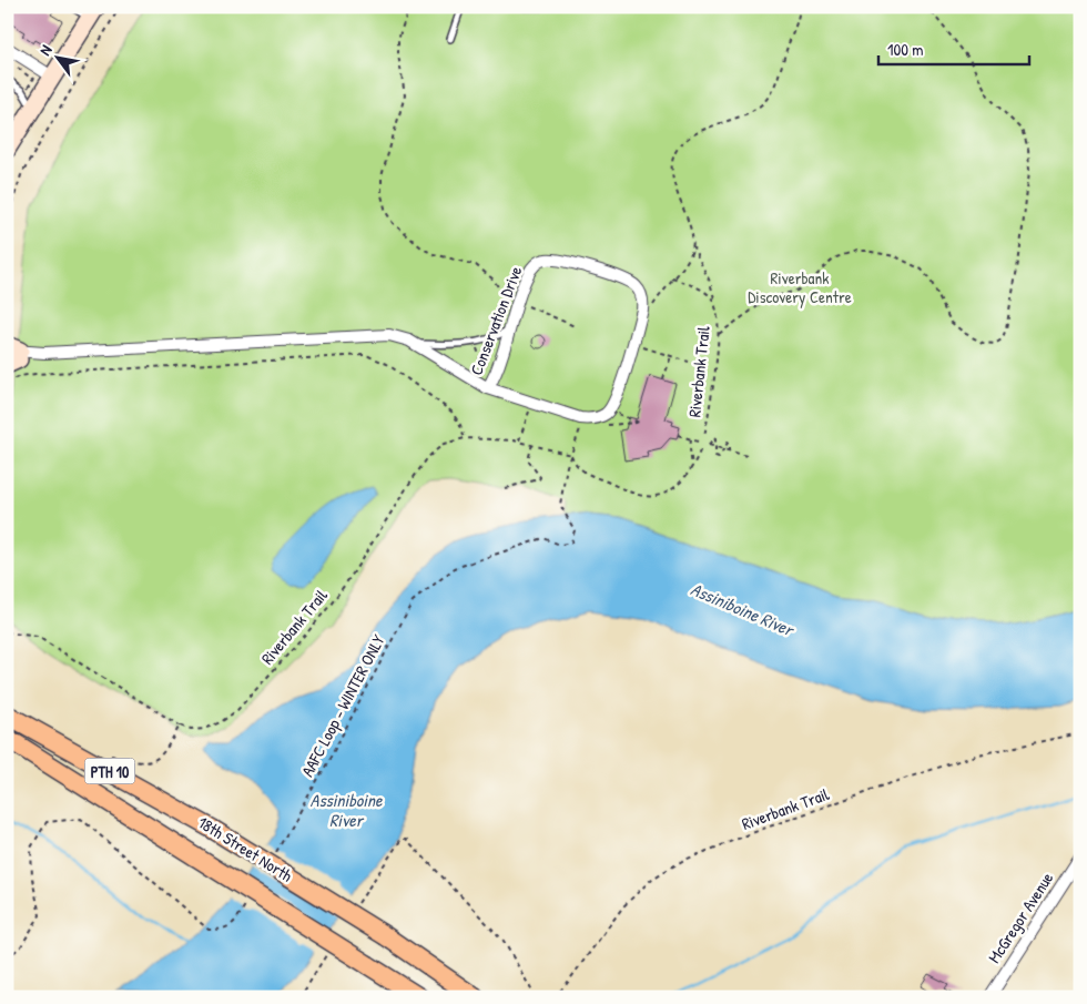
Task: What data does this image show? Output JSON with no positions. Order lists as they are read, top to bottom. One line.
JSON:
{"streets":{"main road":["PTH 10","18th Street North"],"street":["Conservation Drive","McGregor Avenue"],"path":["Riverbank Trail","AAFC Loop - WINTER ONLY"]},"crossings":[["Riverbank Trail","AAFC Loop - WINTER ONLY"]],"water":["Assiniboine River"],"parks":["Riverbank Discovery Centre"],"scale_bar":"100 m","north":"top left"}
